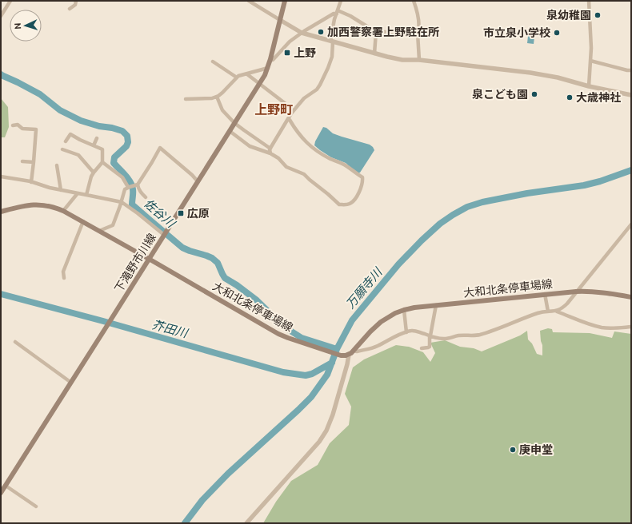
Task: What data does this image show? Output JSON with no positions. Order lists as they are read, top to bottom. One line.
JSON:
{"streets":{"main road":["下滝野市川線","大和北条停車場線"]},"crossings":[["下滝野市川線","大和北条停車場線"]],"districts":["上野町"],"water":["佐谷川","万願寺川","芥田川"],"places":{"other":["泉幼稚園","加西警察署上野駐在所","市立泉小学校","泉こども園","大歳神社","庚申堂"],"transit":["上野","広原"]},"north":"left"}
